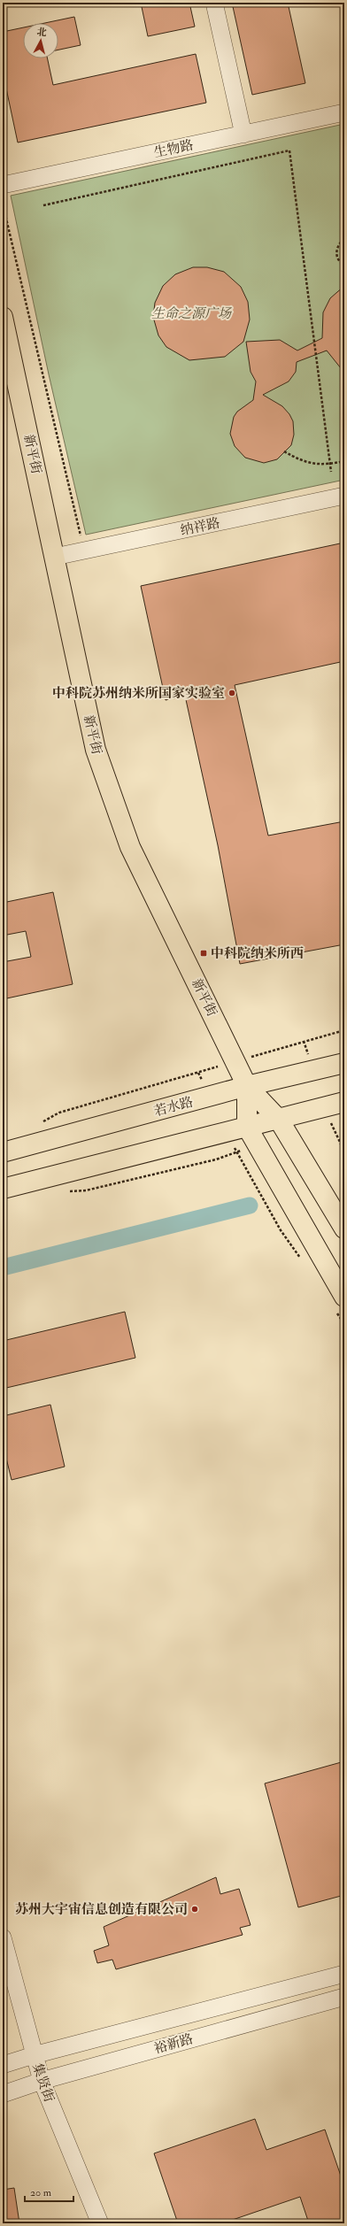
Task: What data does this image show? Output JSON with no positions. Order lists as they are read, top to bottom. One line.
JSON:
{"streets":{"main road":["新平街","若水路"],"street":["生物路","纳祥路","裕新路","集贤街"]},"crossings":[["新平街","纳祥路"],["新平街","若水路"],["裕新路","集贤街"]],"parks":["生命之源广场"],"places":{"other":["中科院苏州纳米所国家实验室","苏州大宇宙信息创造有限公司"],"transit":["中科院纳米所西"]},"scale_bar":"20 m","north":"top"}
